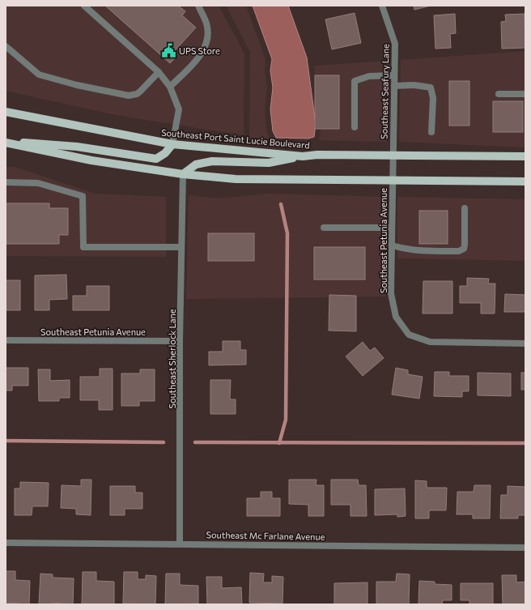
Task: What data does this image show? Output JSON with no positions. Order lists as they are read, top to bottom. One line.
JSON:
{"streets":{"main road":["Southeast Port Saint Lucie Boulevard"],"street":["Southeast Seafury Lane","Southeast Petunia Avenue","Southeast Sherlock Lane","Southeast Mc Farlane Avenue"]},"crossings":[["Southeast Seafury Lane","Southeast Port Saint Lucie Boulevard"],["Southeast Seafury Lane","Southeast Petunia Avenue"],["Southeast Petunia Avenue","Southeast Sherlock Lane"],["Southeast Sherlock Lane","Southeast Mc Farlane Avenue"]],"places":{"public building":["UPS Store"]}}
